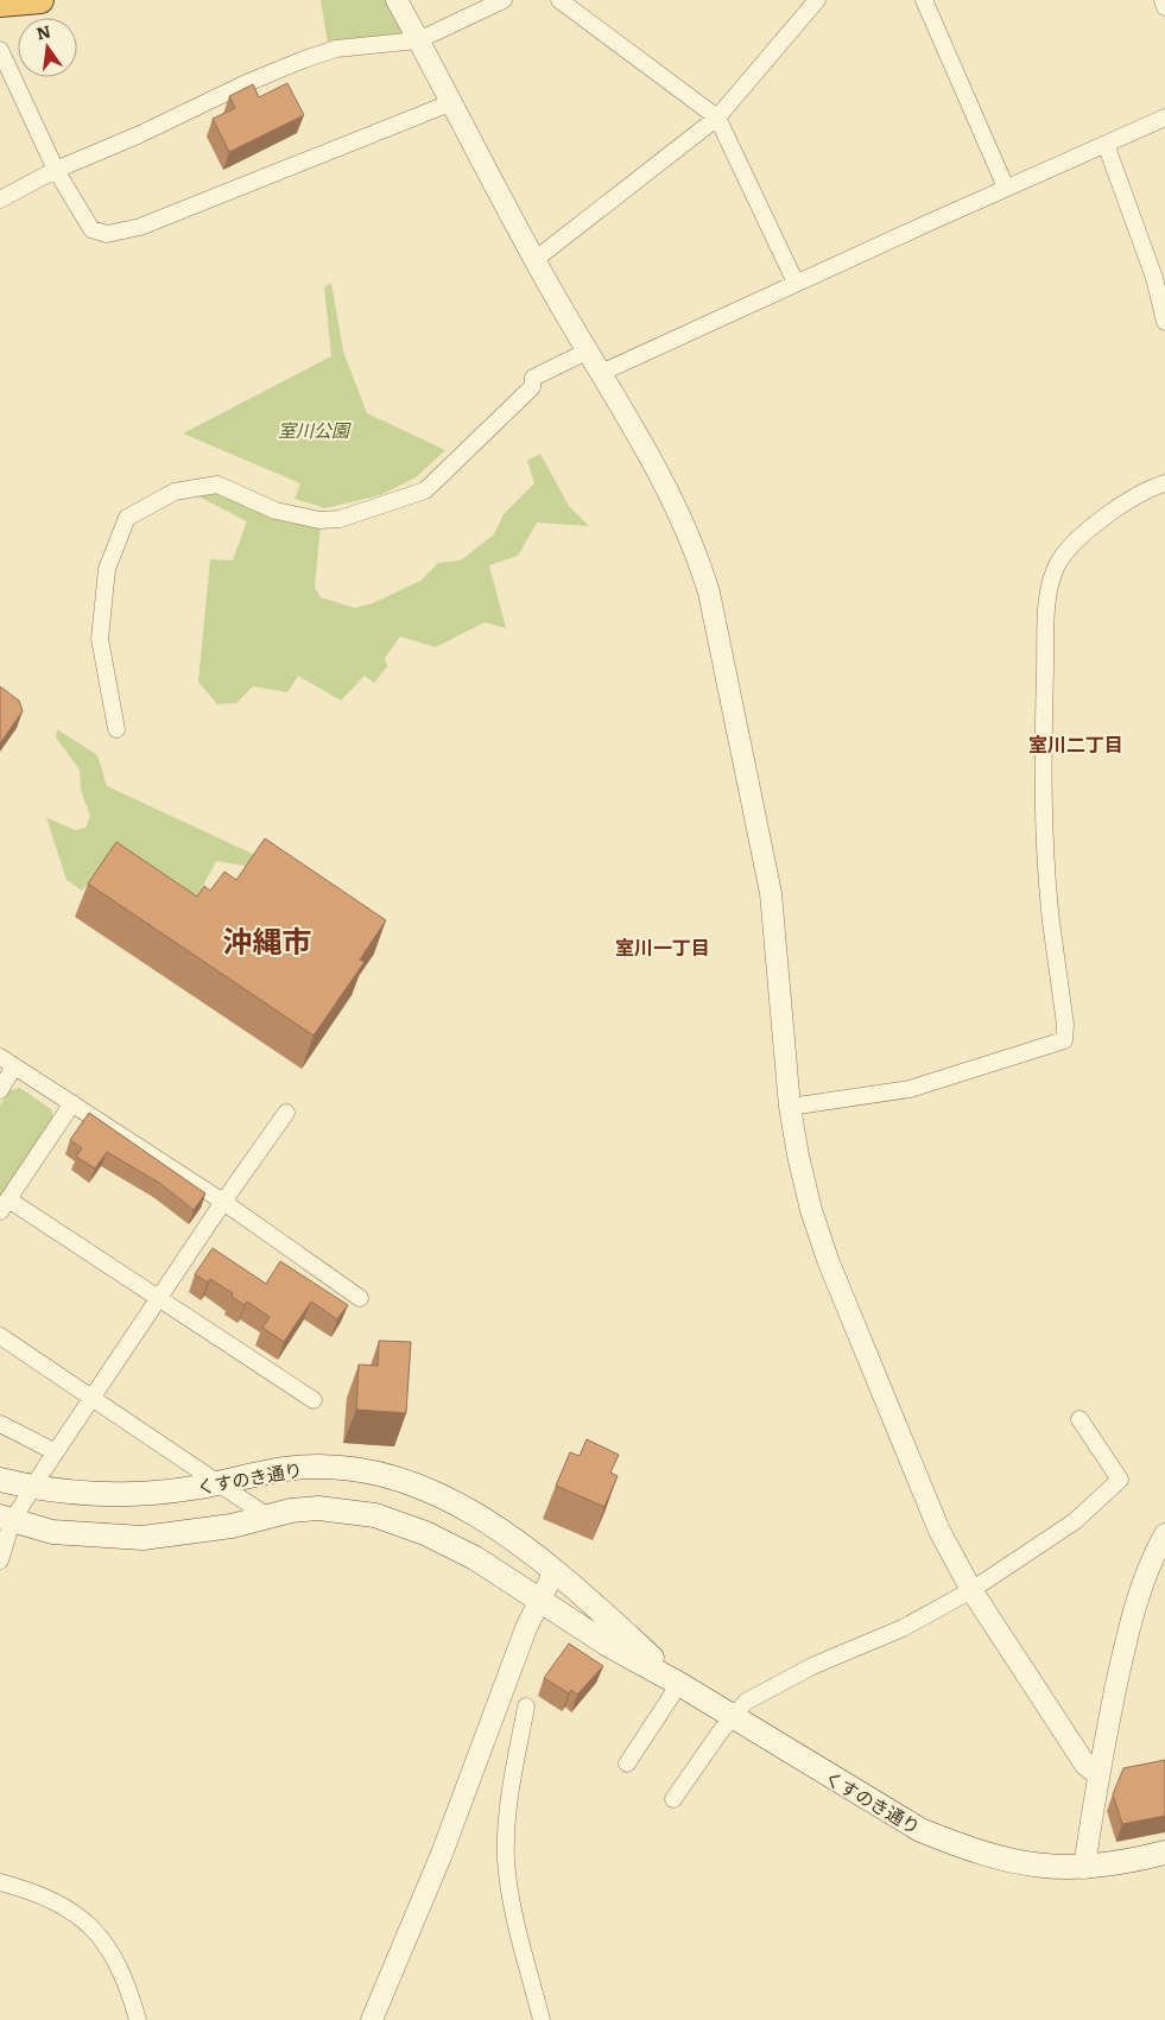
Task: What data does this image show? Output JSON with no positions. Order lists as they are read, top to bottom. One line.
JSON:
{"streets":{"main road":["くすのき通り"]},"districts":["室川二丁目","沖縄市","室川一丁目"],"parks":["室川公園"],"north":"top"}
